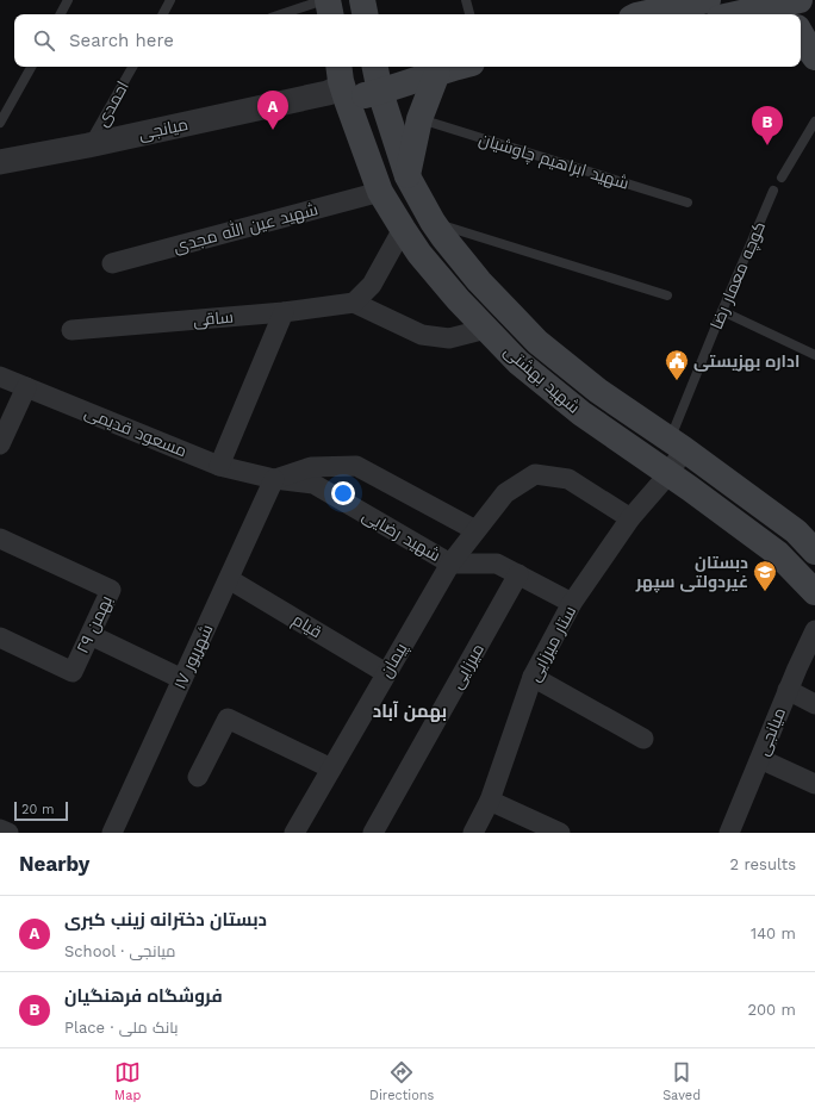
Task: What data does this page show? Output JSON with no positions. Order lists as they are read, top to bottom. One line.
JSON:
{"streets":{"main road":["شهید بهشتی"],"street":["میانجی","شهید عین الله مجدی","ساقی","مسعود قدیمی","شهید رضایی","۲۹ بهمن","قیام","ستار میرزایی","۱۷ شهریور","پیمان","میرزایی"],"lane":["احمدی","شهید ابراهیم چاوشیان","کوچه معمار رضا"]},"crossings":[["احمدی","میانجی"],["میانجی","شهید بهشتی"],["شهید عین الله مجدی","شهید بهشتی"],["کوچه معمار رضا","شهید بهشتی"],["کوچه معمار رضا","ستار میرزایی"],["شهید بهشتی","ستار میرزایی"],["مسعود قدیمی","شهید رضایی"],["مسعود قدیمی","۱۷ شهریور"],["شهید رضایی","۱۷ شهریور"],["شهید رضایی","پیمان"],["قیام","۱۷ شهریور"],["قیام","پیمان"],["ستار میرزایی","پیمان"]],"districts":["بهمن آباد"],"places":{"public building":["اداره بهزیستی"],"school or university":["دبستان غیردولتی سپهر"]},"scale_bar":"20 m","page":{"search":"Search here","pins":["A","B"],"scale":"20 m","heading":["Nearby","2 results"],"list":[{"mark":"A","name":"دبستان دخترانه زینب کبری","note":"School · میانجی","value":"140 m"},{"mark":"B","name":"فروشگاه فرهنگیان","note":"Place · بانک ملی","value":"200 m"}],"nav":["Map","Directions","Saved"]}}
